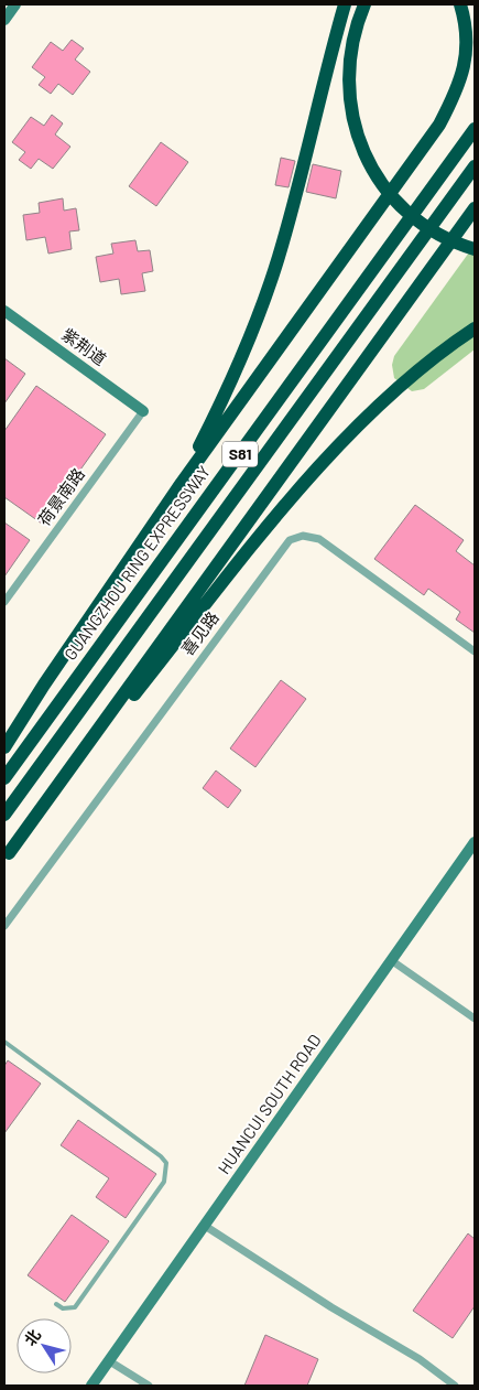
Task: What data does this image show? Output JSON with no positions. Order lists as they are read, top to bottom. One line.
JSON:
{"streets":{"highway":["S81","GUANGZHOU RING EXPRESSWAY"],"street":["紫荆道","荷景南路","喜见路","HUANCUI SOUTH ROAD"]},"crossings":[["紫荆道","荷景南路"]],"north":"top left"}
